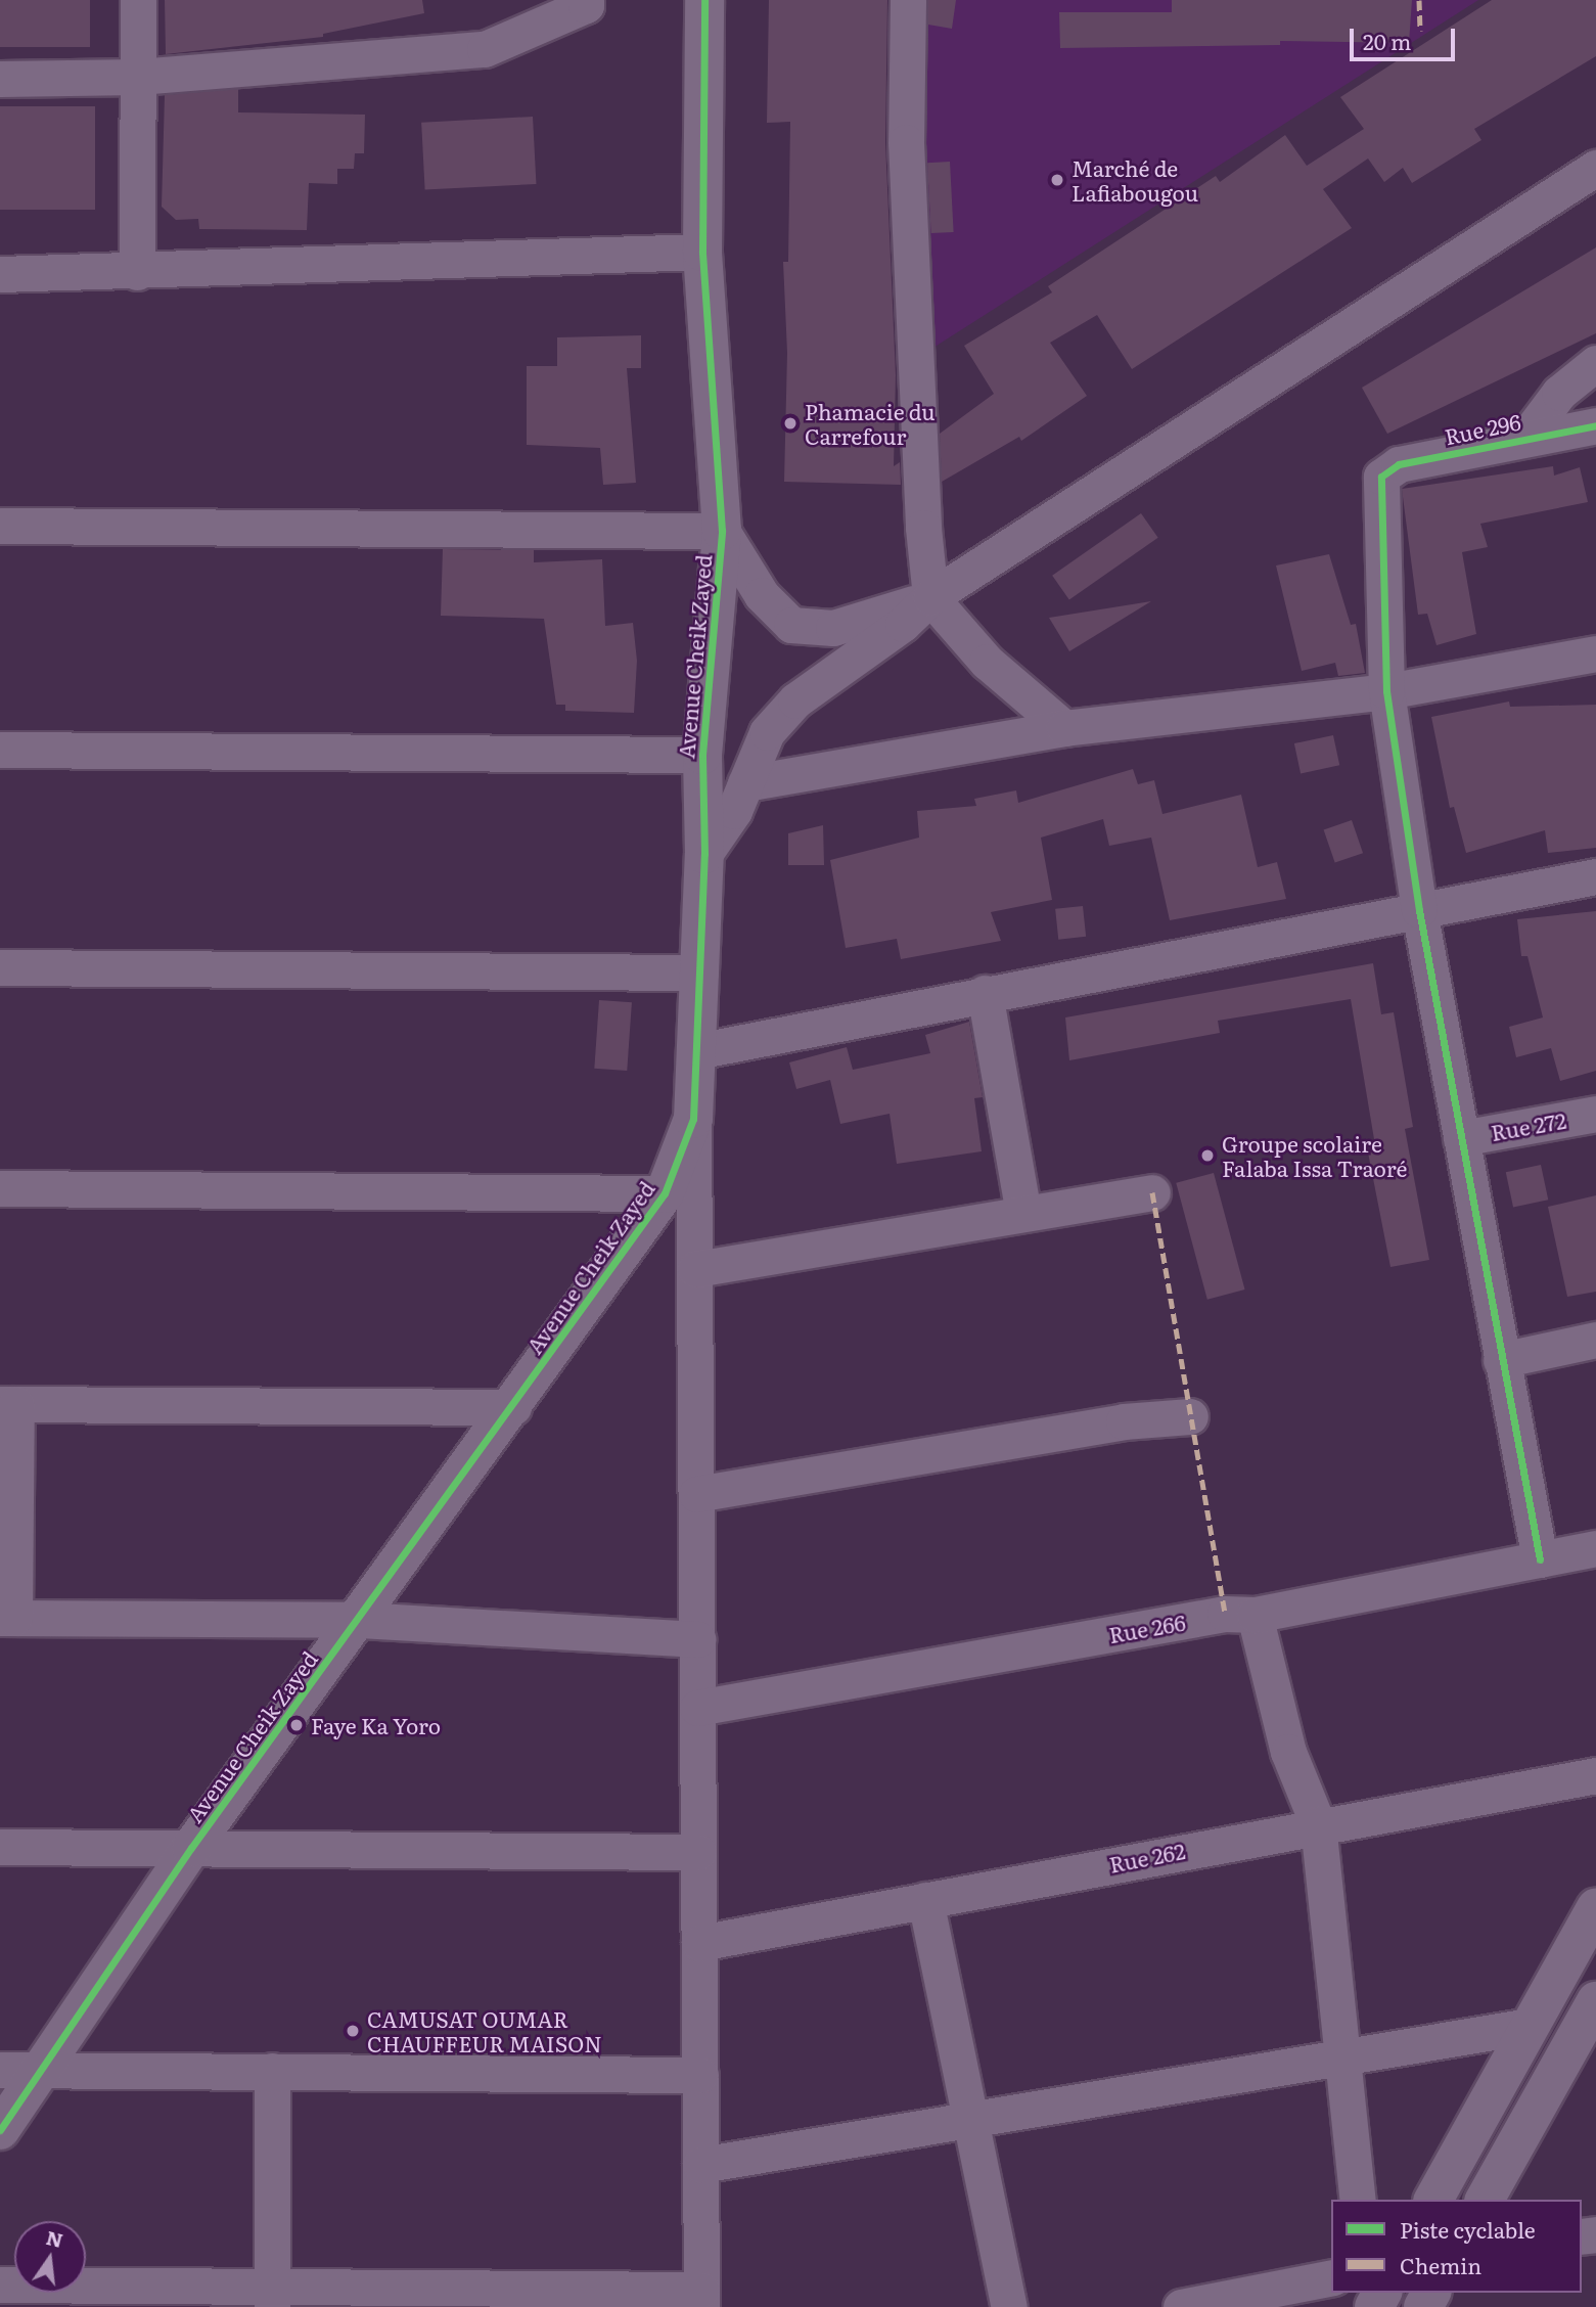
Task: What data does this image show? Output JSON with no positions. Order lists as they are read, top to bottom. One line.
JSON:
{"streets":{"street":["Rue 296","Avenue Cheik Zayed","Rue 272","Rue 266","Rue 262"]},"places":["Marché de Lafiabougou","Phamacie du Carrefour","Groupe scolaire Falaba Issa Traoré","Faye Ka Yoro","CAMUSAT OUMAR CHAUFFEUR MAISON"],"legend":["Piste cyclable","Chemin"],"scale_bar":"20 m","north":"top"}
